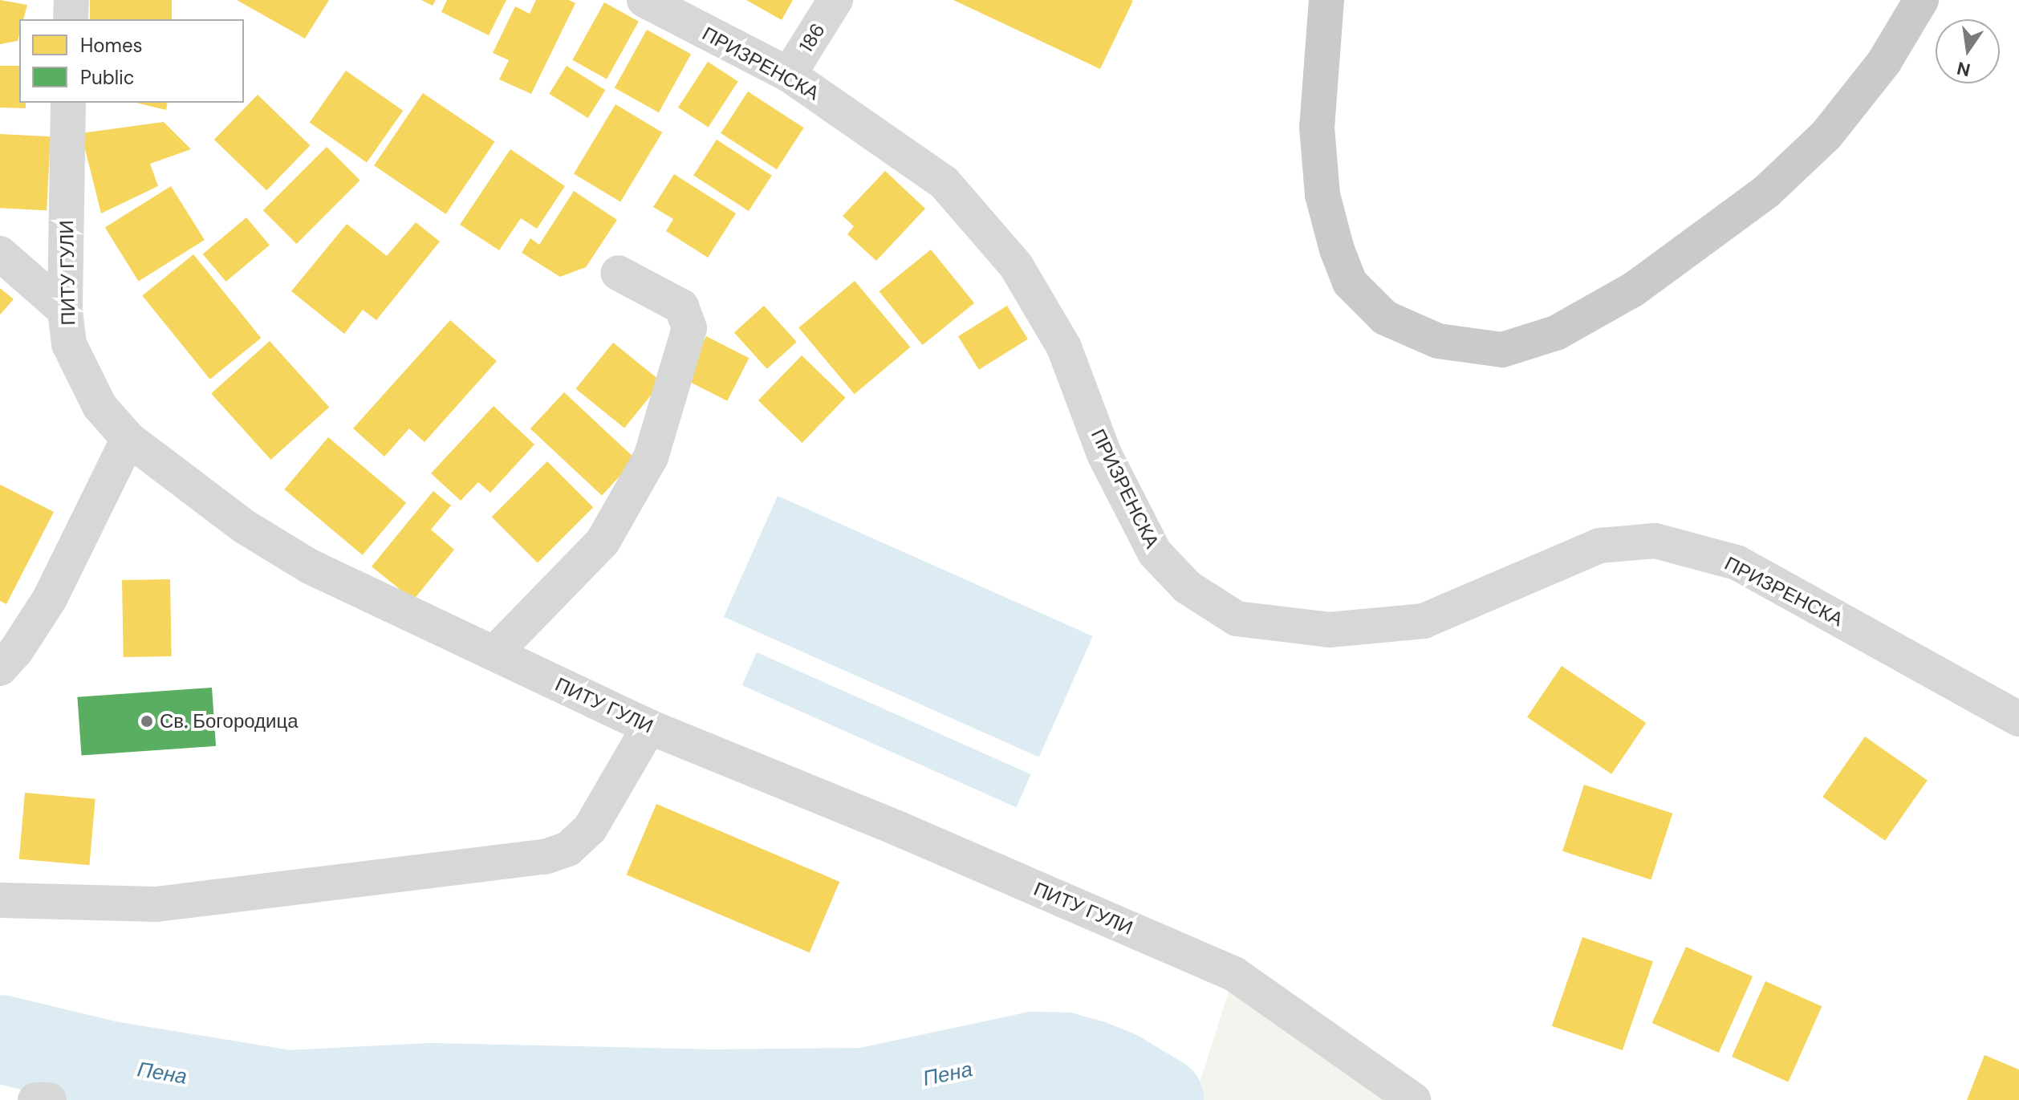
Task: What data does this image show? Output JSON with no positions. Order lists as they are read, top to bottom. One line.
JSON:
{"streets":{"street":["186","ПРИЗРЕНСКА","ПИТУ ГУЛИ"]},"crossings":[["186","ПРИЗРЕНСКА"]],"water":["Пена"],"places":["Св. Богородица"],"legend":["Homes","Public"],"north":"bottom"}
